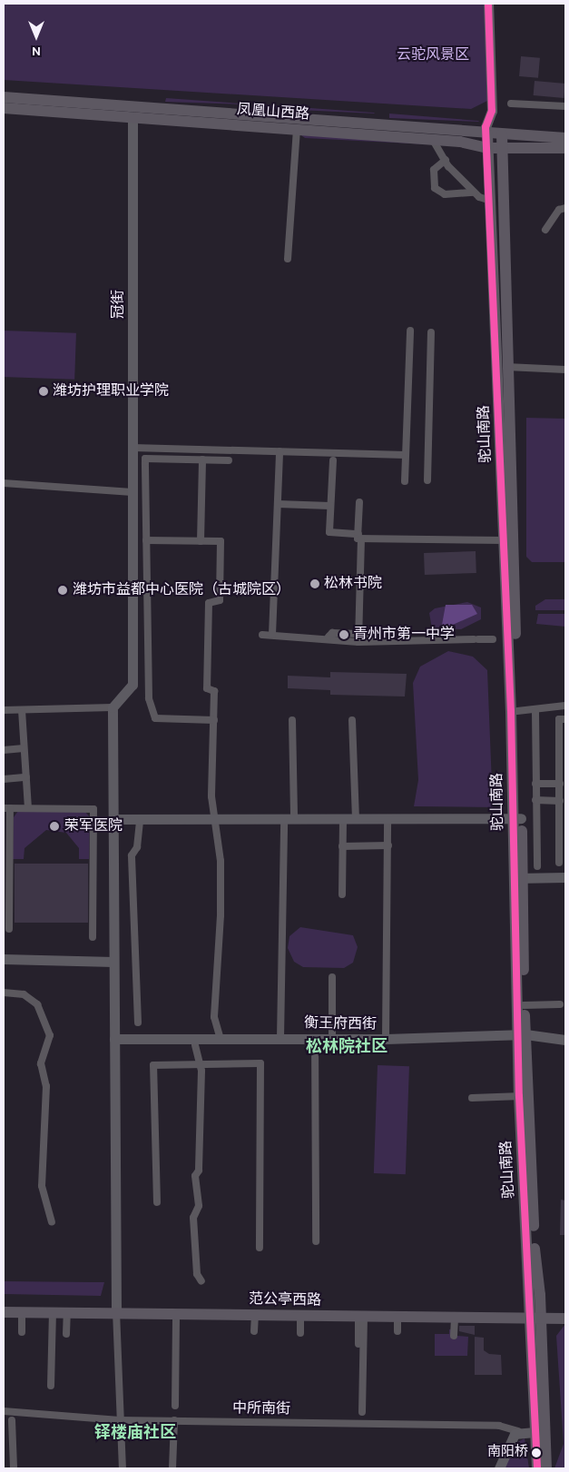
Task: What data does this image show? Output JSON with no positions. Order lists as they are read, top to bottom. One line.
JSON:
{"streets":{"main road":["凤凰山西路","驼山南路","范公亭西路"],"street":["冠街","衡王府西街","中所南街"]},"crossings":[["凤凰山西路","冠街"],["凤凰山西路","驼山南路"],["驼山南路","衡王府西街"],["驼山南路","范公亭西路"]],"districts":["松林院社区","铎楼庙社区"],"parks":["云驼风景区"],"places":["潍坊护理职业学院","松林书院","潍坊市益都中心医院（古城院区）","青州市第一中学","荣军医院","南阳桥"],"north":"bottom"}
